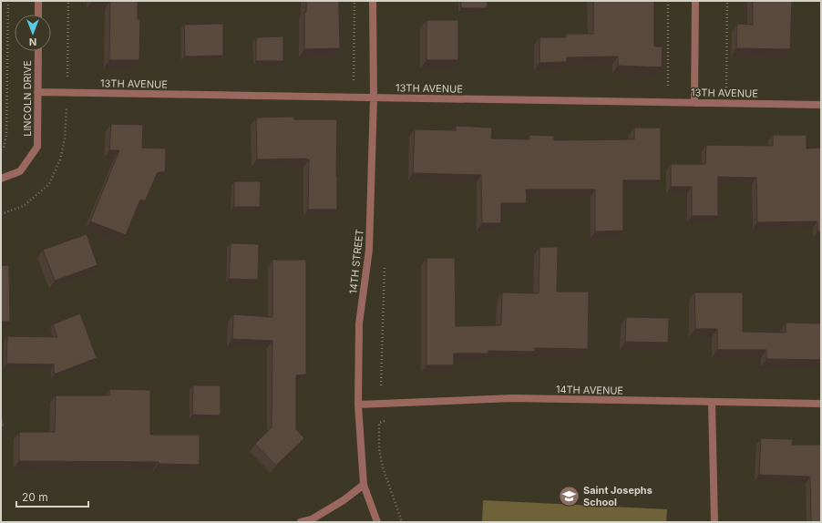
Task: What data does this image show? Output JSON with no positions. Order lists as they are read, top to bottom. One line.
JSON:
{"streets":{"street":["13TH AVENUE","LINCOLN DRIVE","14TH STREET","14TH AVENUE"]},"crossings":[["13TH AVENUE","LINCOLN DRIVE"],["13TH AVENUE","14TH STREET"],["14TH STREET","14TH AVENUE"]],"places":{"school or university":["Saint Josephs School"]},"scale_bar":"20 m","north":"bottom"}
